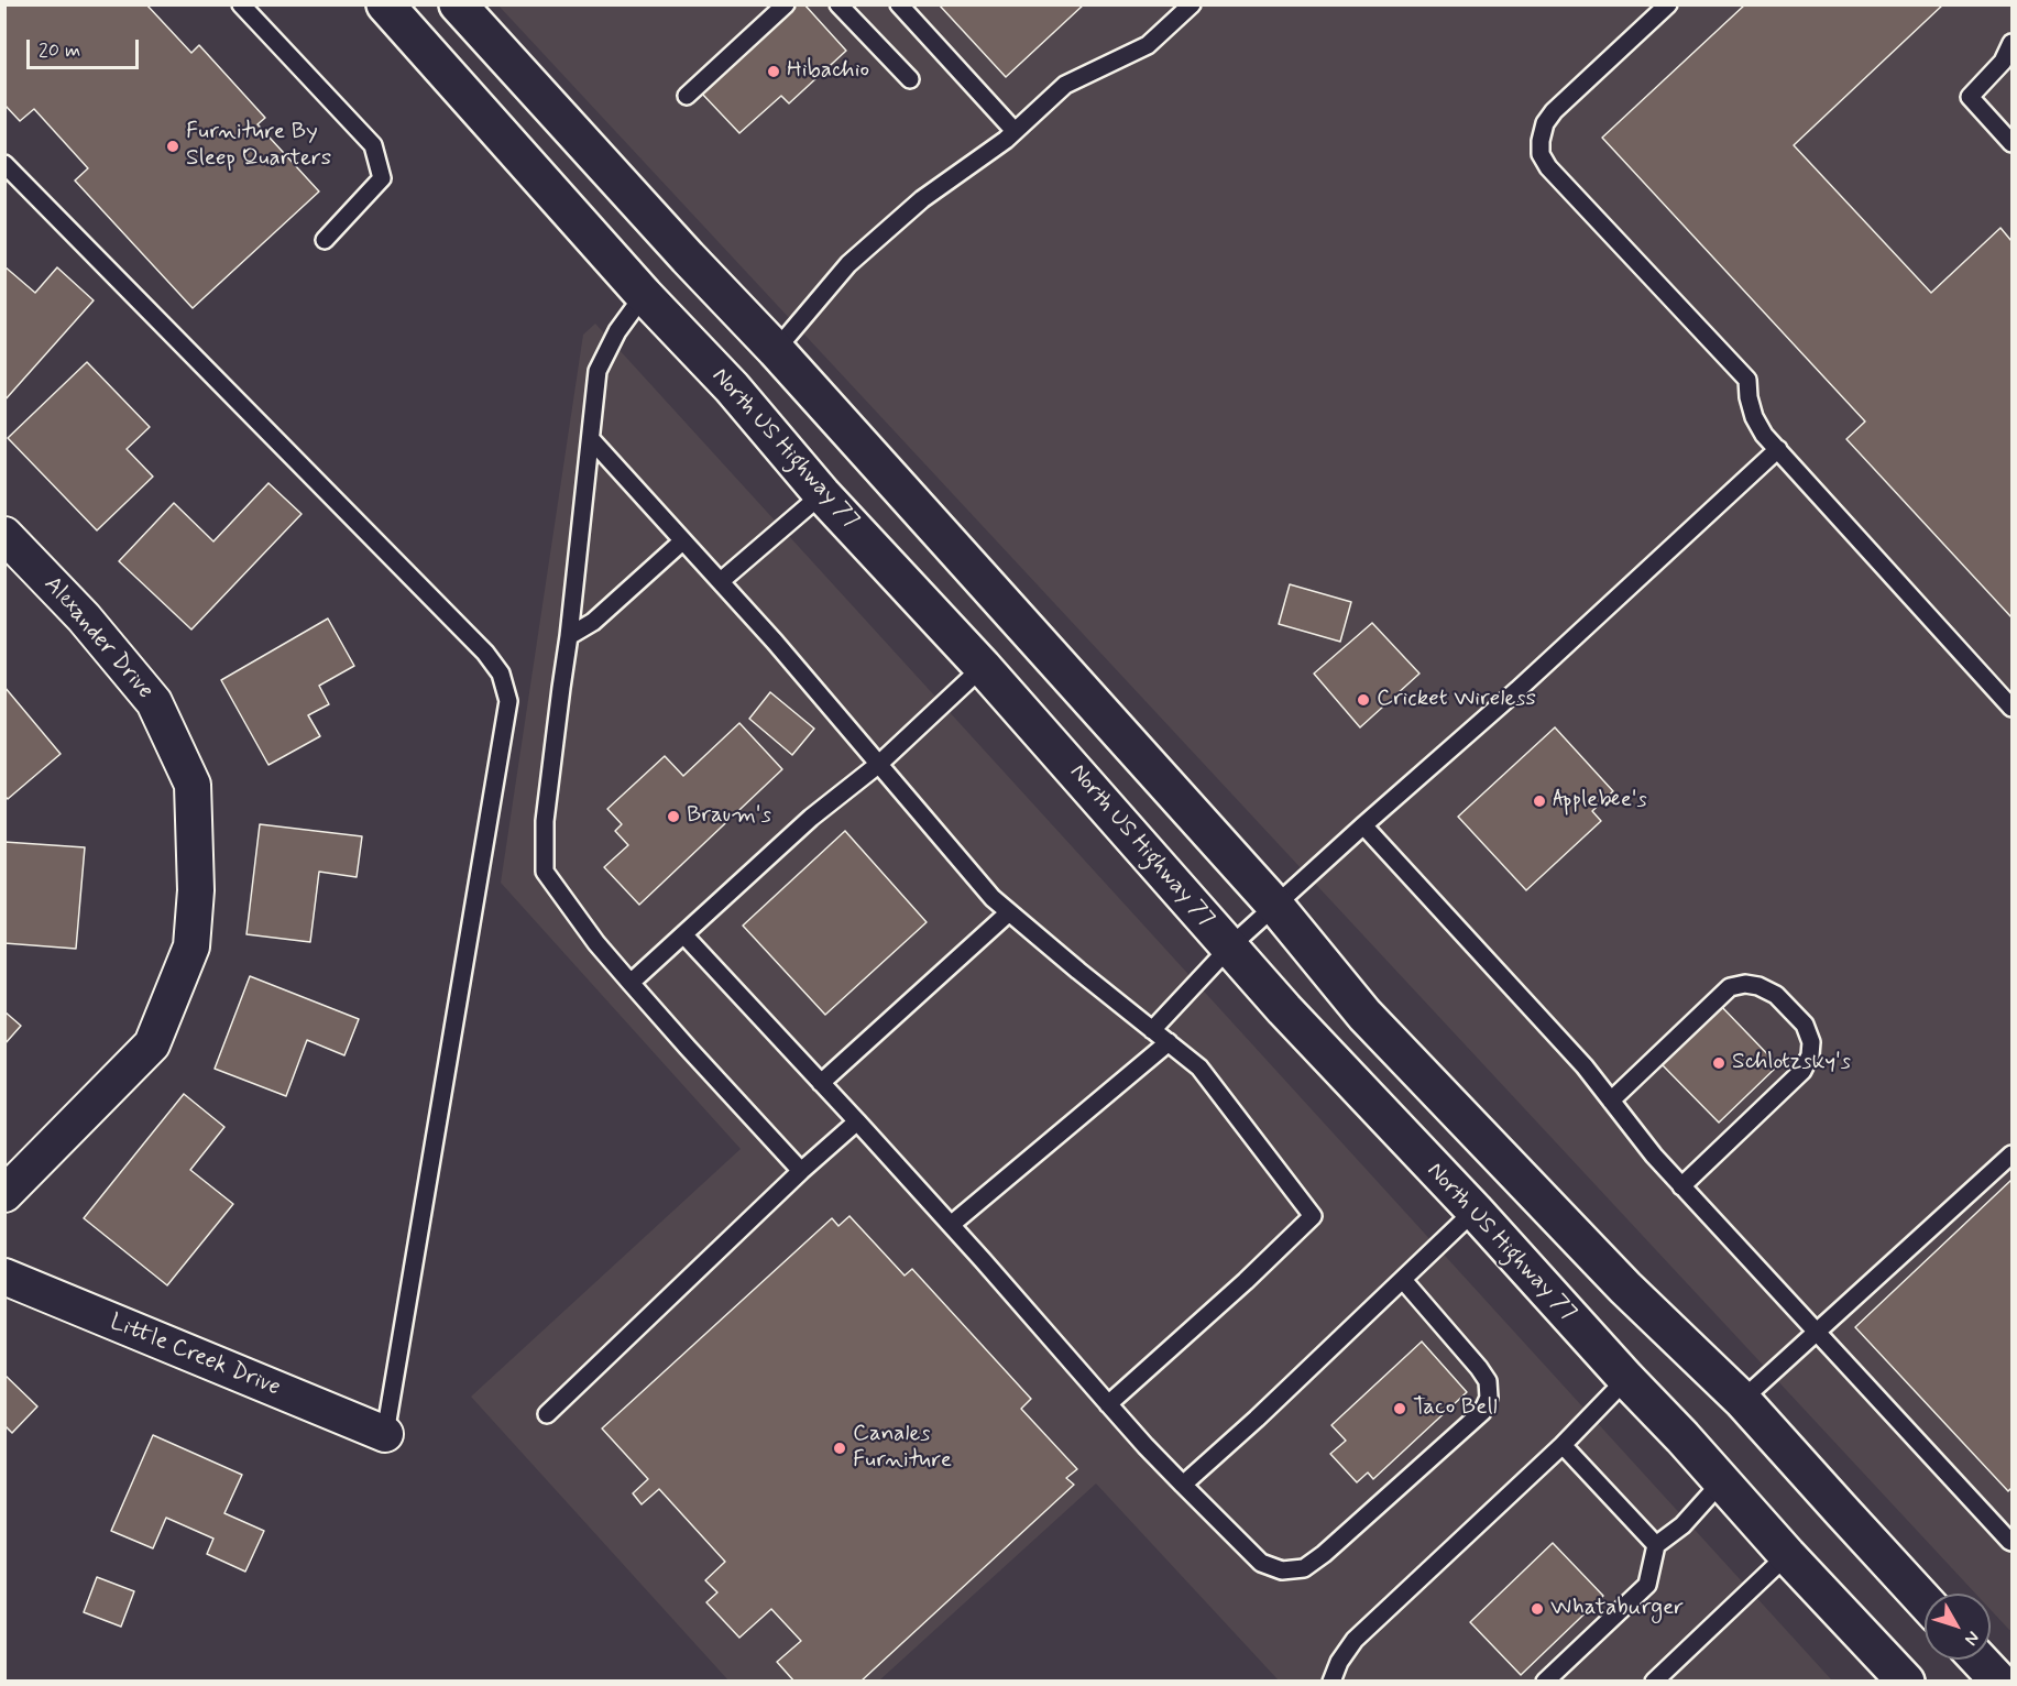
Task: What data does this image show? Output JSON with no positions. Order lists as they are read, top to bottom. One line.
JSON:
{"streets":{"main road":["North US Highway 77"],"street":["Alexander Drive","Little Creek Drive"]},"places":["Hibachio","Furniture By Sleep Quarters","Cricket Wireless","Applebee's","Braum's","Schlotzsky's","Taco Bell","Canales Furniture","Whataburger"],"scale_bar":"20 m","north":"bottom right"}
